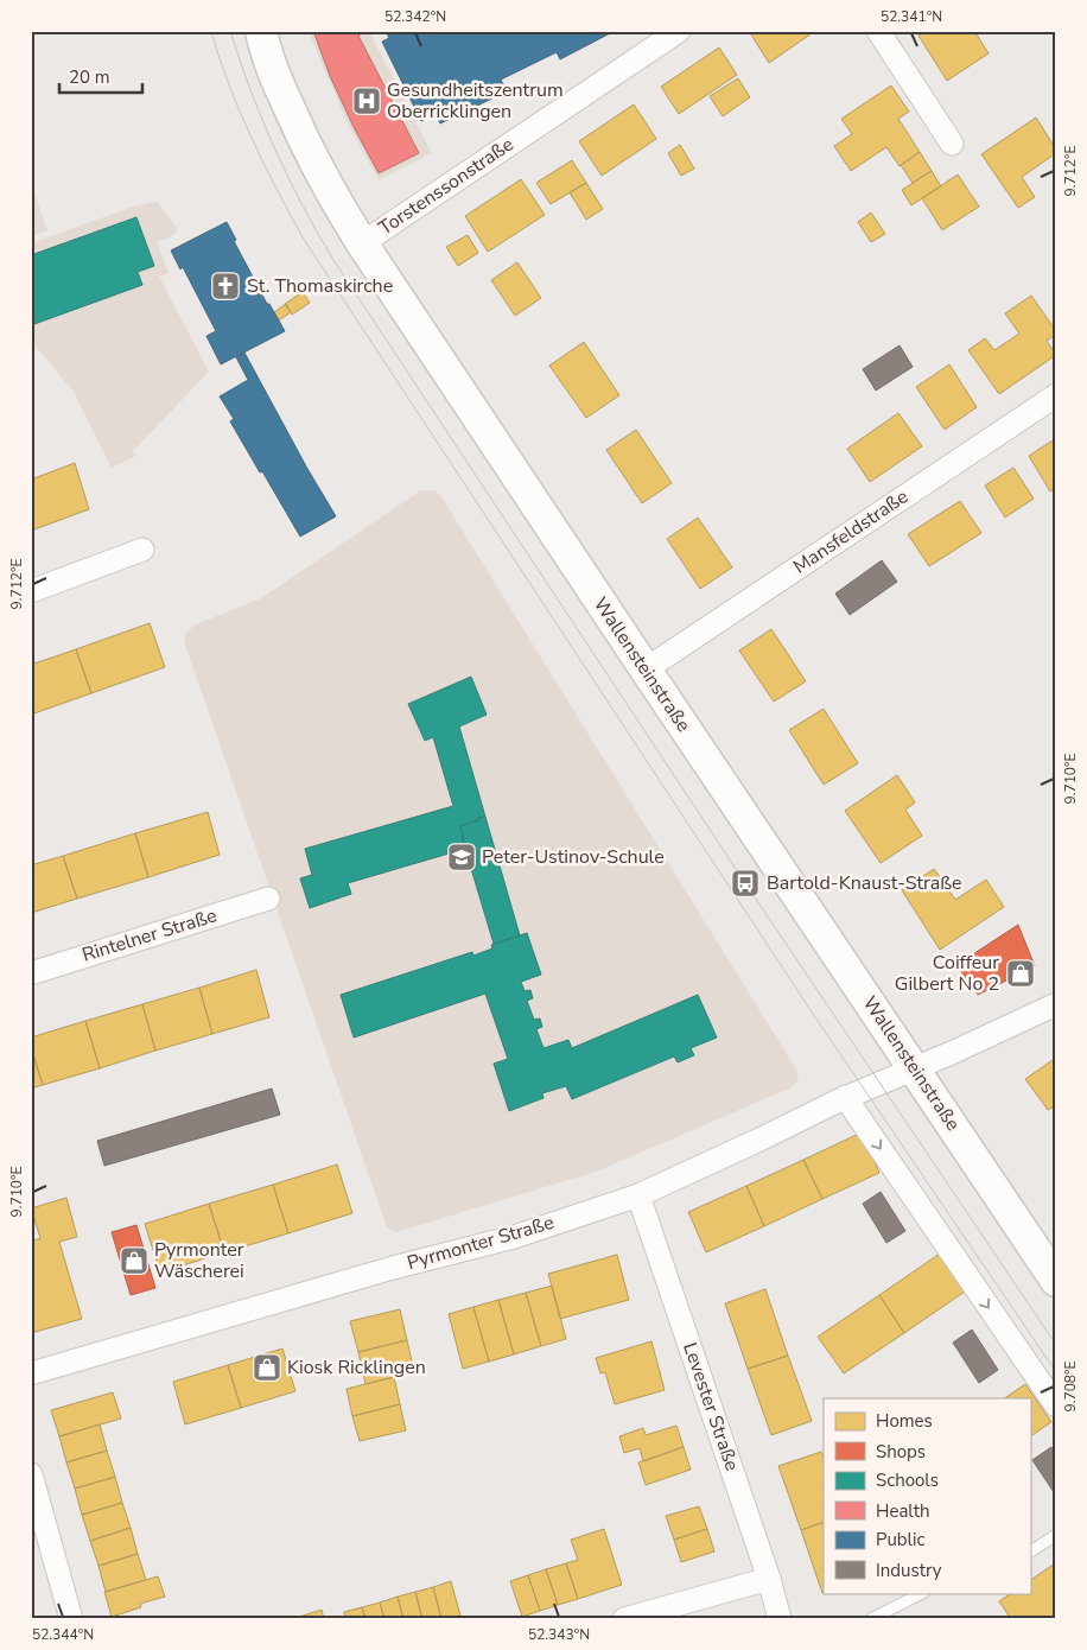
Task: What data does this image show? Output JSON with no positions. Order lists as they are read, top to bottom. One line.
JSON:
{"streets":{"street":["Torstenssonstraße","Mansfeldstraße","Wallensteinstraße","Rintelner Straße","Pyrmonter Straße","Levester Straße"]},"crossings":[["Torstenssonstraße","Wallensteinstraße"],["Mansfeldstraße","Wallensteinstraße"],["Wallensteinstraße","Pyrmonter Straße"],["Pyrmonter Straße","Levester Straße"]],"places":{"hospital":["Gesundheitszentrum Oberricklingen"],"church":["St. Thomaskirche"],"school or university":["Peter-Ustinov-Schule"],"bus stop":["Bartold-Knaust-Straße"],"shop":["Coiffeur Gilbert No 2","Pyrmonter Wäscherei","Kiosk Ricklingen"]},"legend":["Homes","Shops","Schools","Health","Public","Industry"],"scale_bar":"20 m","coordinates":["52.342°N","52.341°N","9.712°E","9.710°E","9.708°E","52.344°N","52.343°N"]}
